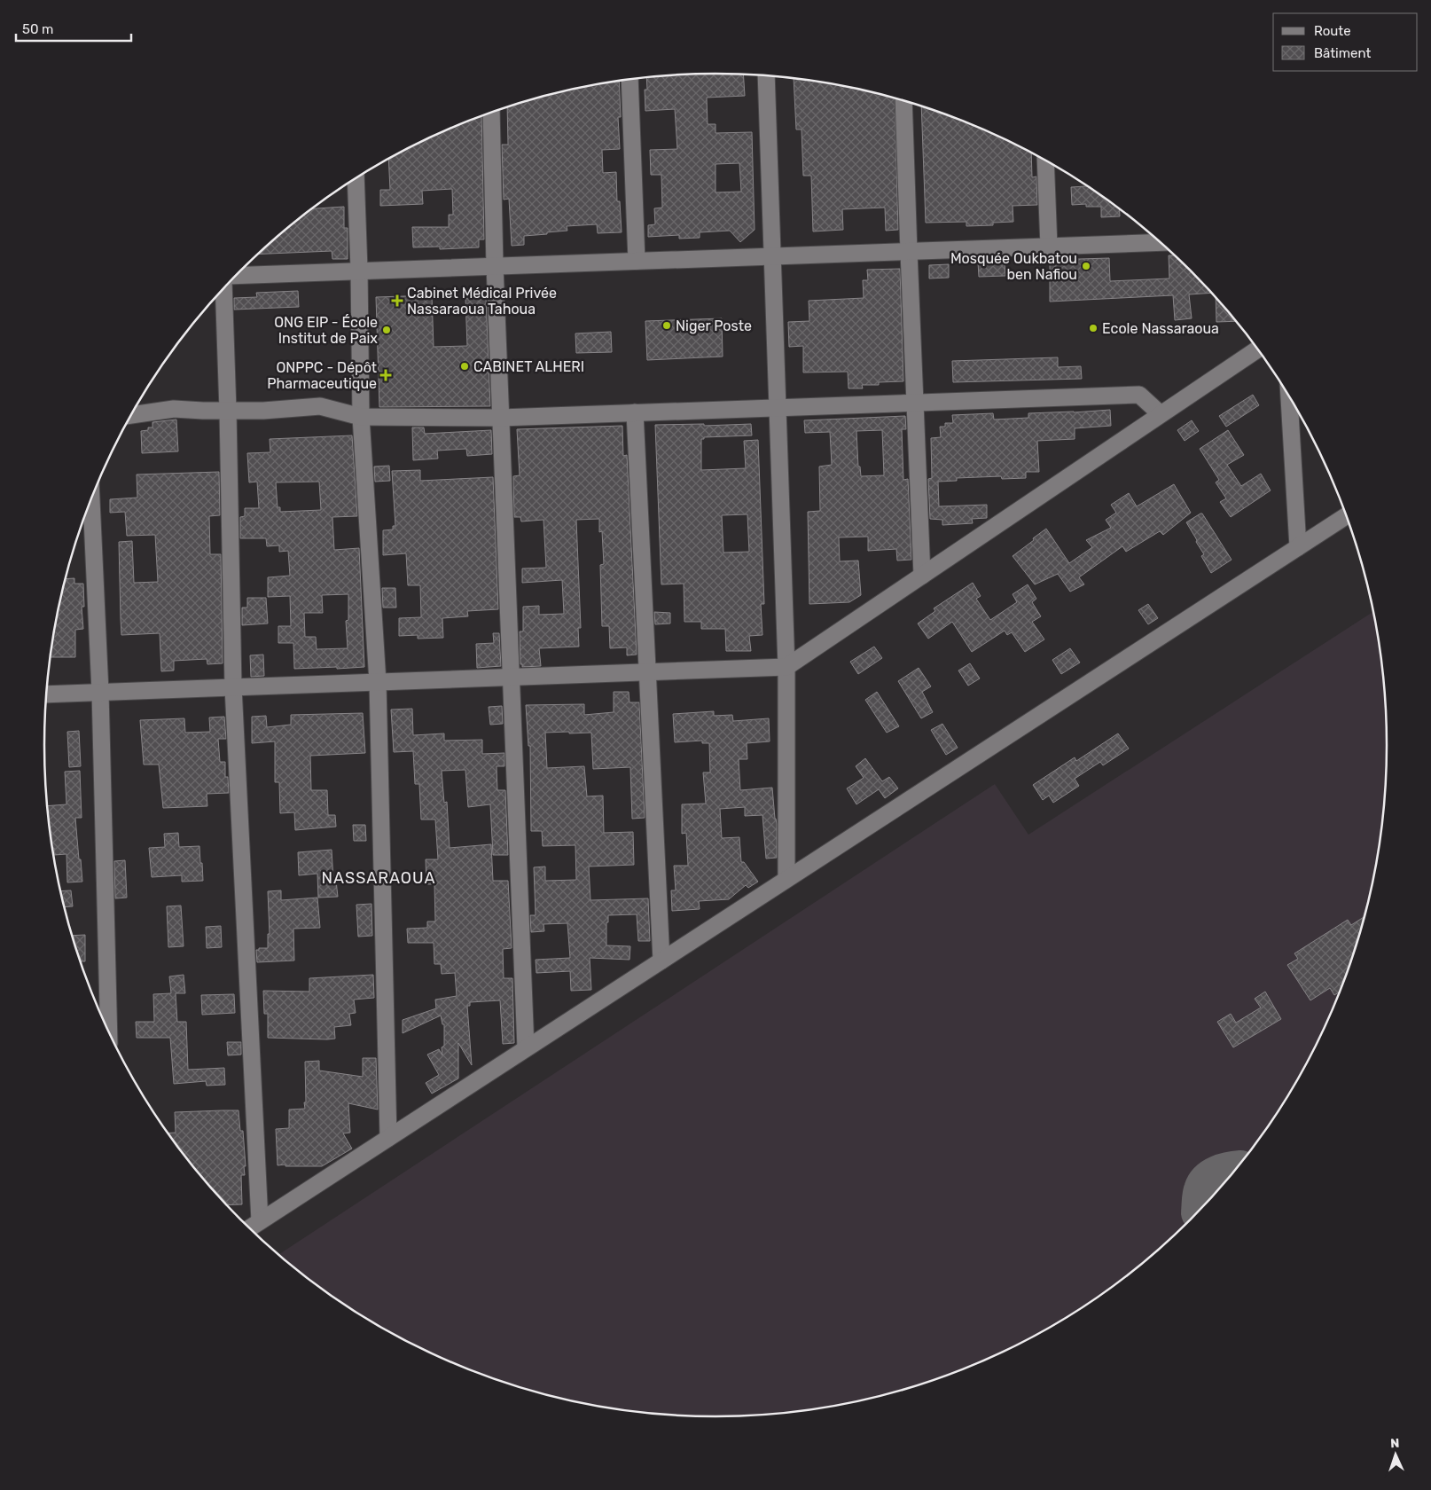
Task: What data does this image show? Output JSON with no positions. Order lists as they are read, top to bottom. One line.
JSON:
{"districts":["NASSARAOUA"],"places":{"other":["Mosquée Oukbatou ben Nafiou","Niger Poste","Ecole Nassaraoua","ONG EIP - École Institut de Paix","CABINET ALHERI"],"health":["Cabinet Médical Privée Nassaraoua Tahoua","ONPPC - Dépôt Pharmaceutique"]},"legend":["Route","Bâtiment"],"scale_bar":"50 m","north":"top"}
